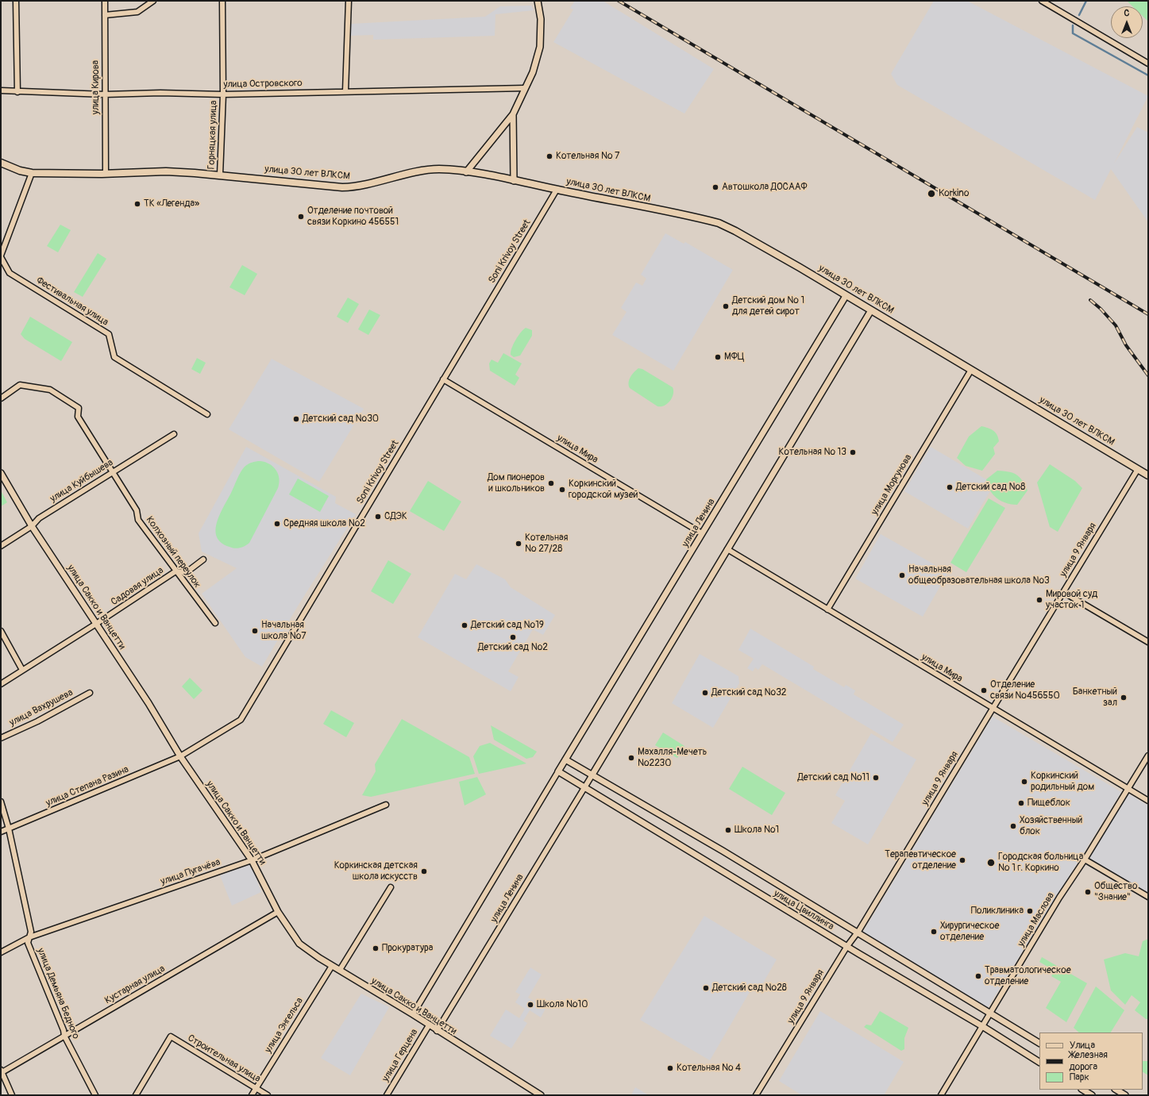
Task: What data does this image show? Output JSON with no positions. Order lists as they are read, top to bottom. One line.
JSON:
{"streets":{"main road":["улица 30 лет ВЛКСМ"],"street":["улица Островского","улица Кирова","Горняцкая улица","Soni Krivoy Street","Фестивальная улица","улица Мира","улица Куйбышева","улица Моргунова","улица Ленина","улица 9 Января","Колхозный переулок","Садовая улица","улица Сакко и Ванцетти","улица Вахрушева","улица Степана Разина","улица Пугачёва","улица Цвиллинга","улица Маслова","Кустарная улица","улица Демьяна Бедного","улица Энгельса","улица Герцена","Строительная улица"]},"crossings":[["улица Островского","улица Кирова"],["улица Островского","Горняцкая улица"],["улица Кирова","улица 30 лет ВЛКСМ"],["Горняцкая улица","улица 30 лет ВЛКСМ"],["улица 30 лет ВЛКСМ","Soni Krivoy Street"],["улица 30 лет ВЛКСМ","Фестивальная улица"],["улица 30 лет ВЛКСМ","улица Моргунова"],["улица 30 лет ВЛКСМ","улица Ленина"],["улица 30 лет ВЛКСМ","улица 9 Января"],["Soni Krivoy Street","улица Мира"],["Soni Krivoy Street","улица Сакко и Ванцетти"],["Soni Krivoy Street","улица Степана Разина"],["улица Мира","улица Моргунова"],["улица Мира","улица Ленина"],["улица Мира","улица 9 Января"],["улица Мира","улица Маслова"],["улица Куйбышева","Колхозный переулок"],["улица Куйбышева","улица Сакко и Ванцетти"],["улица Ленина","улица Сакко и Ванцетти"],["улица Ленина","улица Цвиллинга"],["улица 9 Января","улица Цвиллинга"],["Колхозный переулок","Садовая улица"],["Садовая улица","улица Сакко и Ванцетти"],["улица Сакко и Ванцетти","улица Степана Разина"],["улица Сакко и Ванцетти","улица Пугачёва"],["улица Сакко и Ванцетти","Кустарная улица"],["улица Сакко и Ванцетти","улица Энгельса"],["улица Сакко и Ванцетти","улица Герцена"],["улица Степана Разина","улица Демьяна Бедного"],["улица Пугачёва","улица Демьяна Бедного"],["улица Цвиллинга","улица Маслова"],["Кустарная улица","улица Демьяна Бедного"],["улица Энгельса","Строительная улица"]],"places":["Котельная № 7","Автошкола ДОСААФ","Korkino","ТК «Легенда»","Отделение почтовой связи Коркино 456551","Детский дом № 1 для детей сирот","МФЦ","Детский сад №30","Котельная № 13","Дом пионеров и школьников","Детский сад №8","Коркинский городской музей","СДЭК","Средняя школа №2","Котельная № 27/28","Начальная общеобразовательная школа №3","Мировой суд участок 1","Детский сад №19","Начальная школа №7","Детский сад №2","Отделение связи №456550","Детский сад №32","Банкетный зал","Махалля-Мечеть №2230","Детский сад №11","Коркинский родильный дом","Пищеблок","Хозяйственный блок","Школа №1","Терапевтическое отделение","Городская больница № 1 г. Коркино","Коркинская детская школа искусств","Общество \"Знание\"","Поликлиника","Хирургическое отделение","Прокуратура","Травматологическое отделение","Детский сад №28","Школа №10","Котельная № 4"],"legend":["Улица","Железная дорога","Парк"],"north":"top"}
